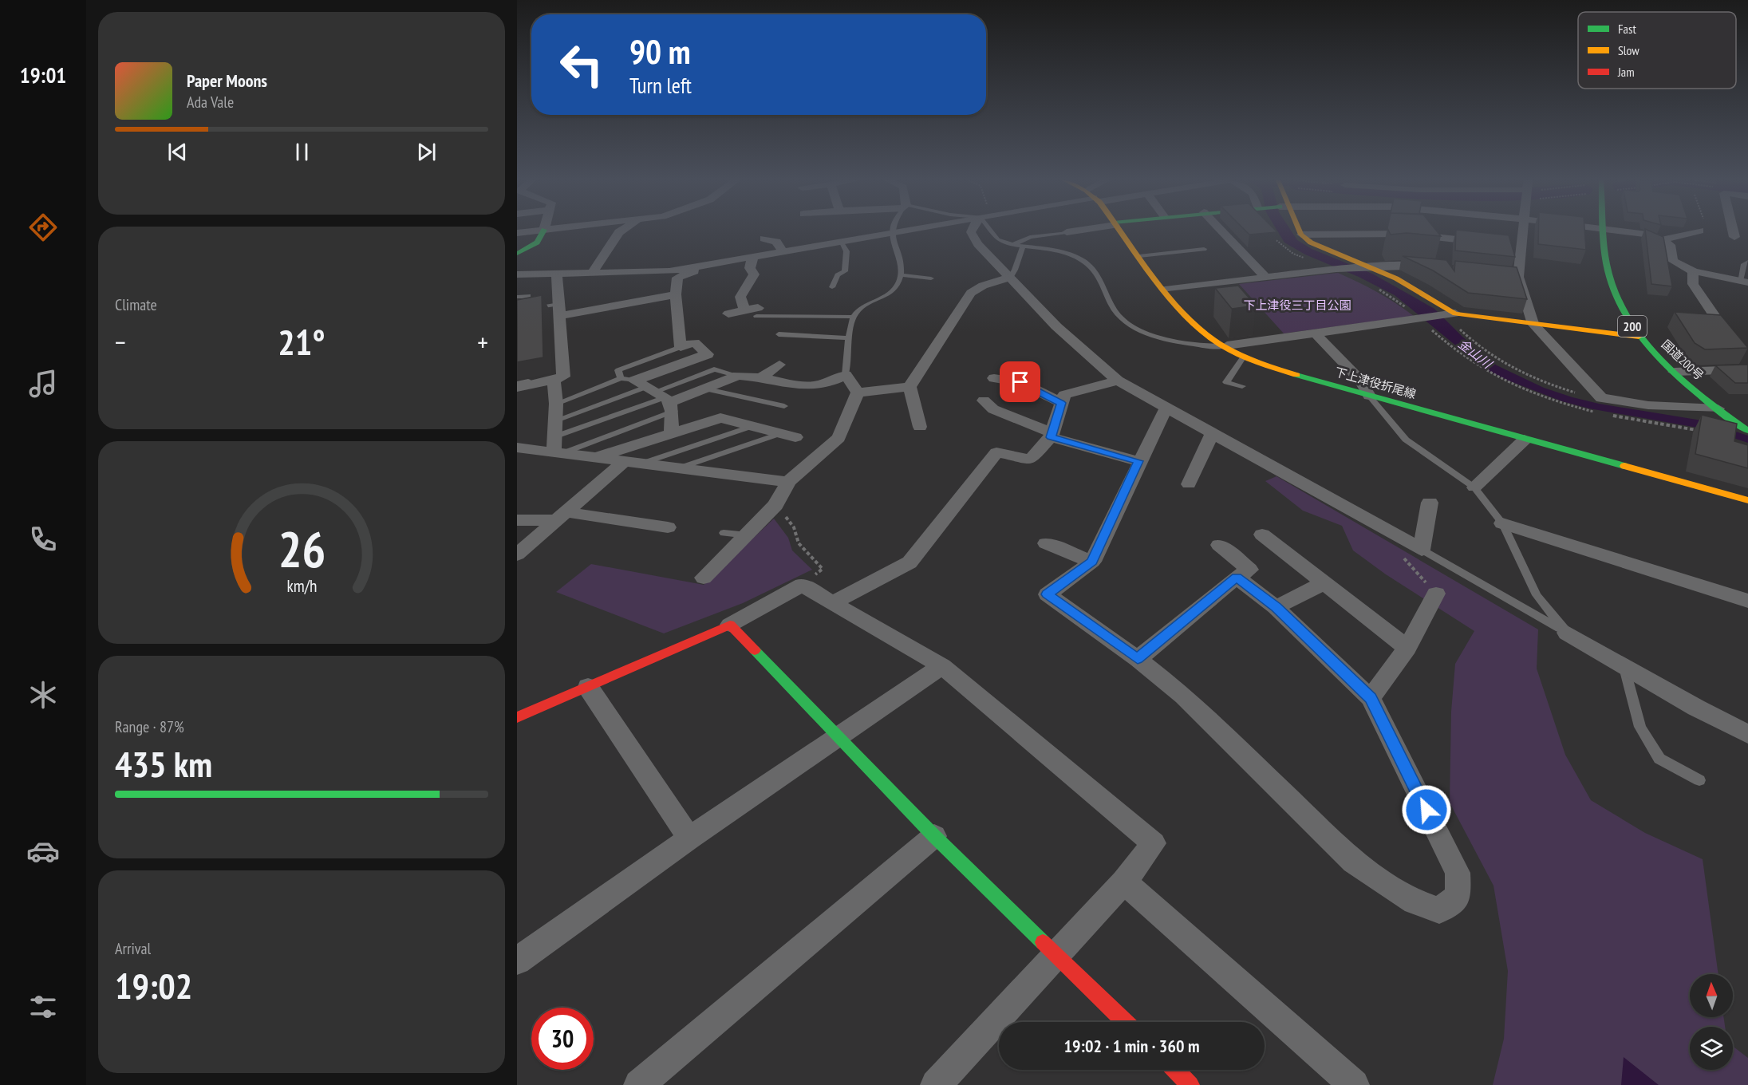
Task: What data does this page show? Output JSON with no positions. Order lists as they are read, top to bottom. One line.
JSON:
{"streets":{"main road":["200","国道200号","下上津役折尾線"]},"water":["金山川"],"parks":["下上津役三丁目公園"],"legend":["Fast","Slow","Jam"],"north":"top","page":{"tabs":"19:01","turn":["90 m","Turn left"],"song":["Paper Moons","Ada Vale"],"tile":["Climate",["Range · 87%","435 km"],["Arrival","19:02"]],"heat":["−","21°","+"],"limit":"30","trip":"19:02 · 1 min · 360 m","gauge":["26","km/h"]}}
